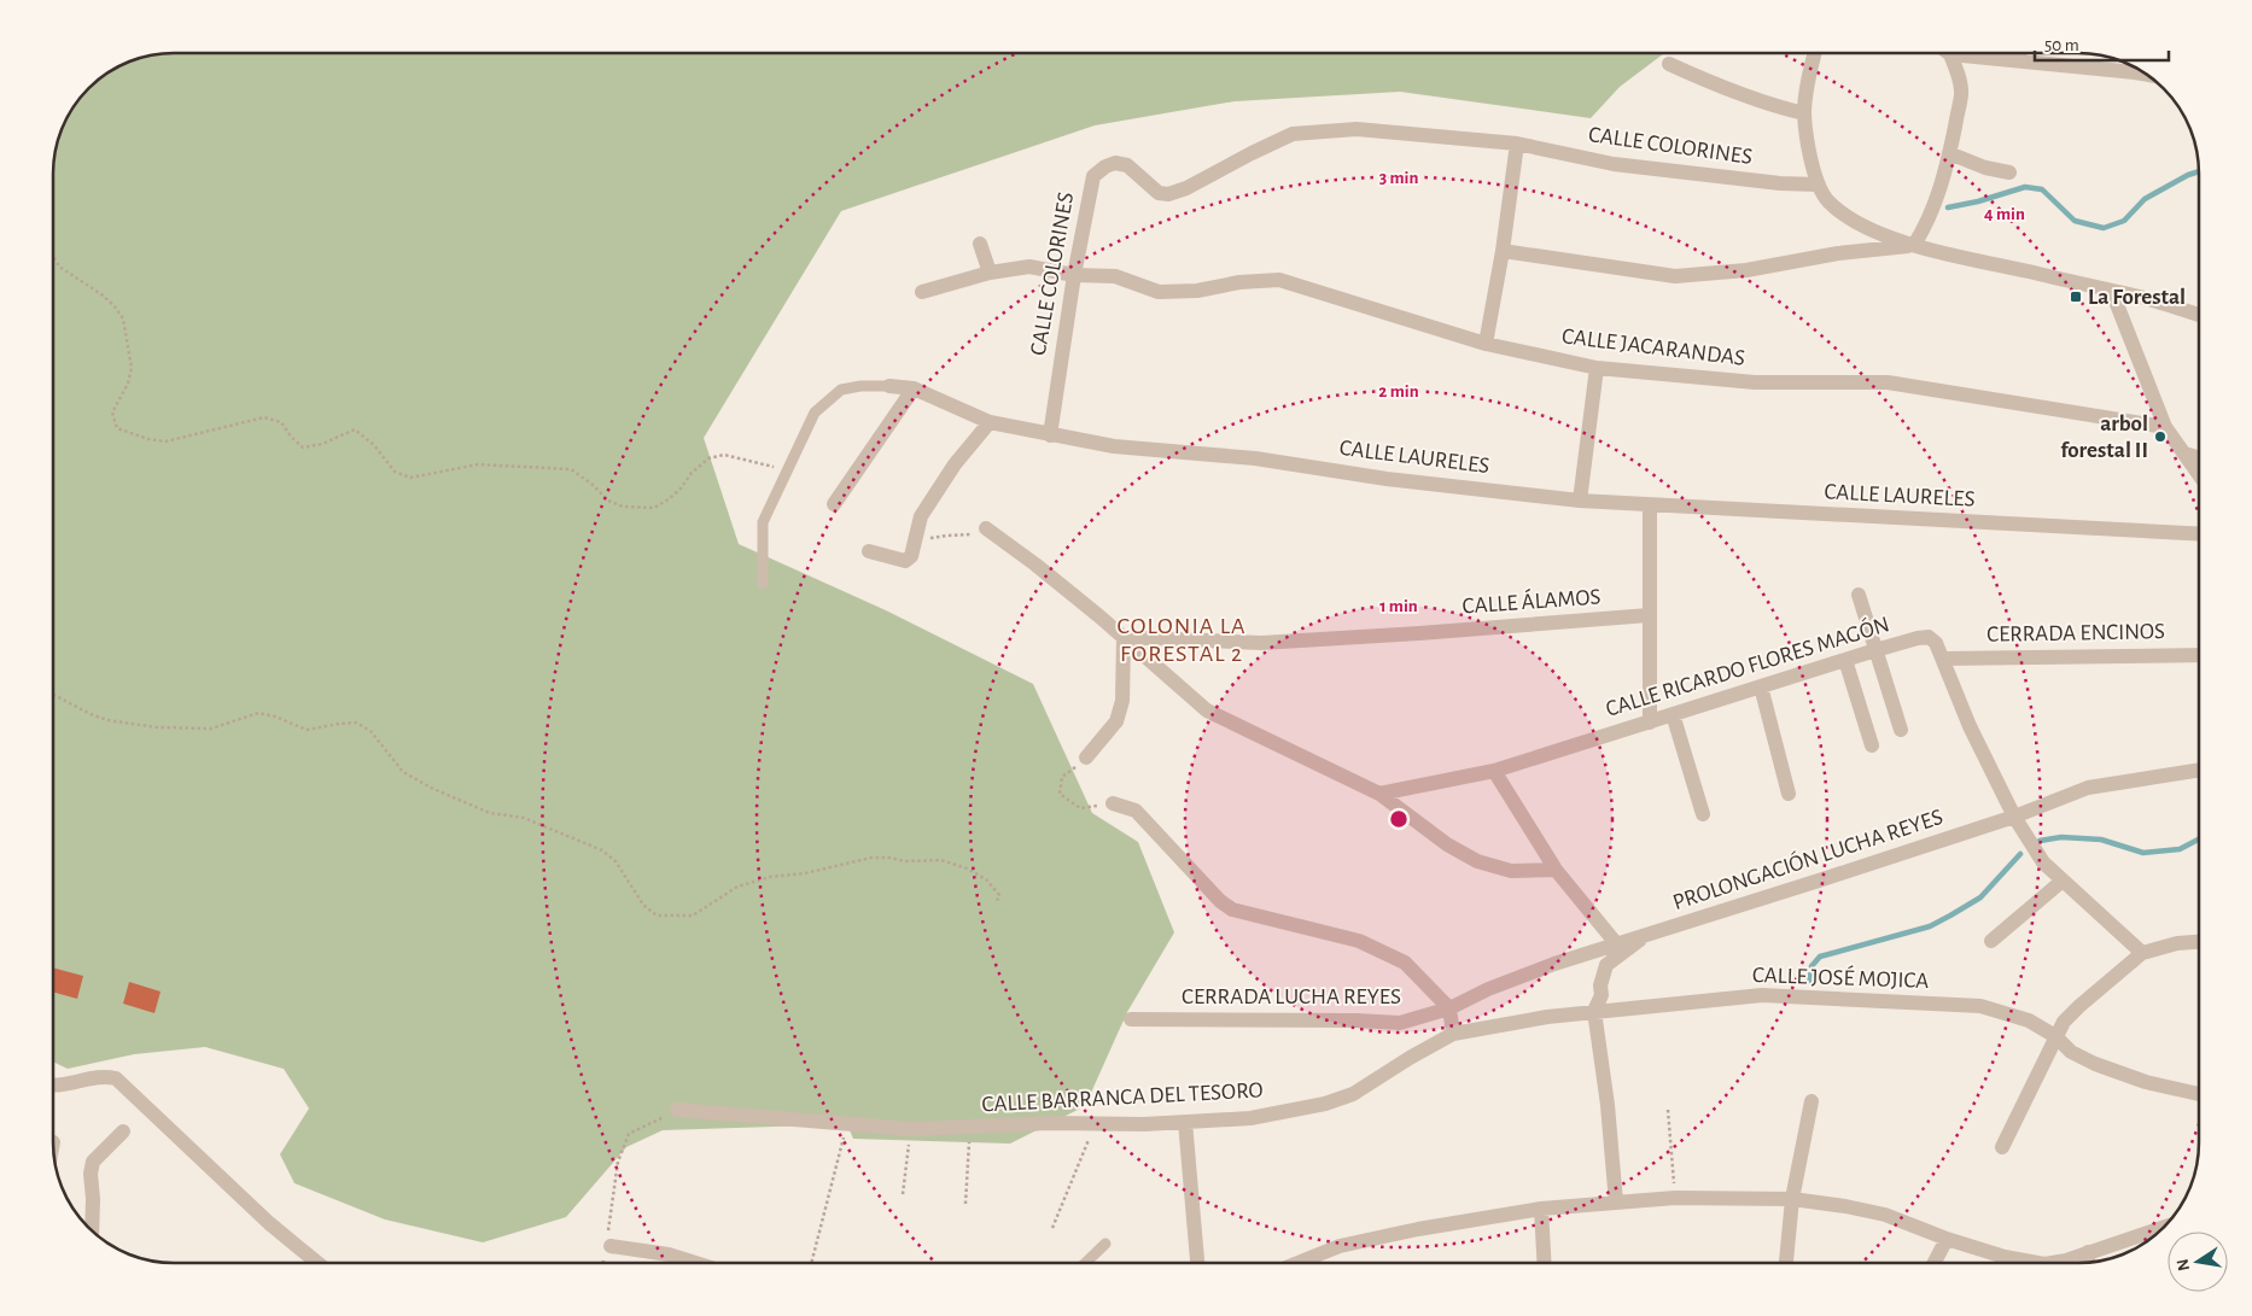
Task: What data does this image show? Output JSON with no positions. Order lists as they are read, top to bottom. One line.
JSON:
{"streets":{"street":["CALLE COLORINES","CALLE JACARANDAS","CALLE LAURELES","CALLE ÁLAMOS","CERRADA ENCINOS","CALLE RICARDO FLORES MAGÓN","PROLONGACIÓN LUCHA REYES","CALLE JOSÉ MOJICA","CERRADA LUCHA REYES","CALLE BARRANCA DEL TESORO"]},"crossings":[["CALLE COLORINES","CALLE JACARANDAS"],["CALLE COLORINES","CALLE LAURELES"],["CERRADA ENCINOS","CALLE RICARDO FLORES MAGÓN"],["CALLE RICARDO FLORES MAGÓN","PROLONGACIÓN LUCHA REYES"],["PROLONGACIÓN LUCHA REYES","CERRADA LUCHA REYES"],["CALLE JOSÉ MOJICA","CALLE BARRANCA DEL TESORO"]],"districts":["COLONIA LA FORESTAL 2"],"places":{"transit":["La Forestal"],"other":["arbol forestal II"]},"scale_bar":"50 m","north":"left","rings":["3 min","4 min","2 min","1 min"]}
